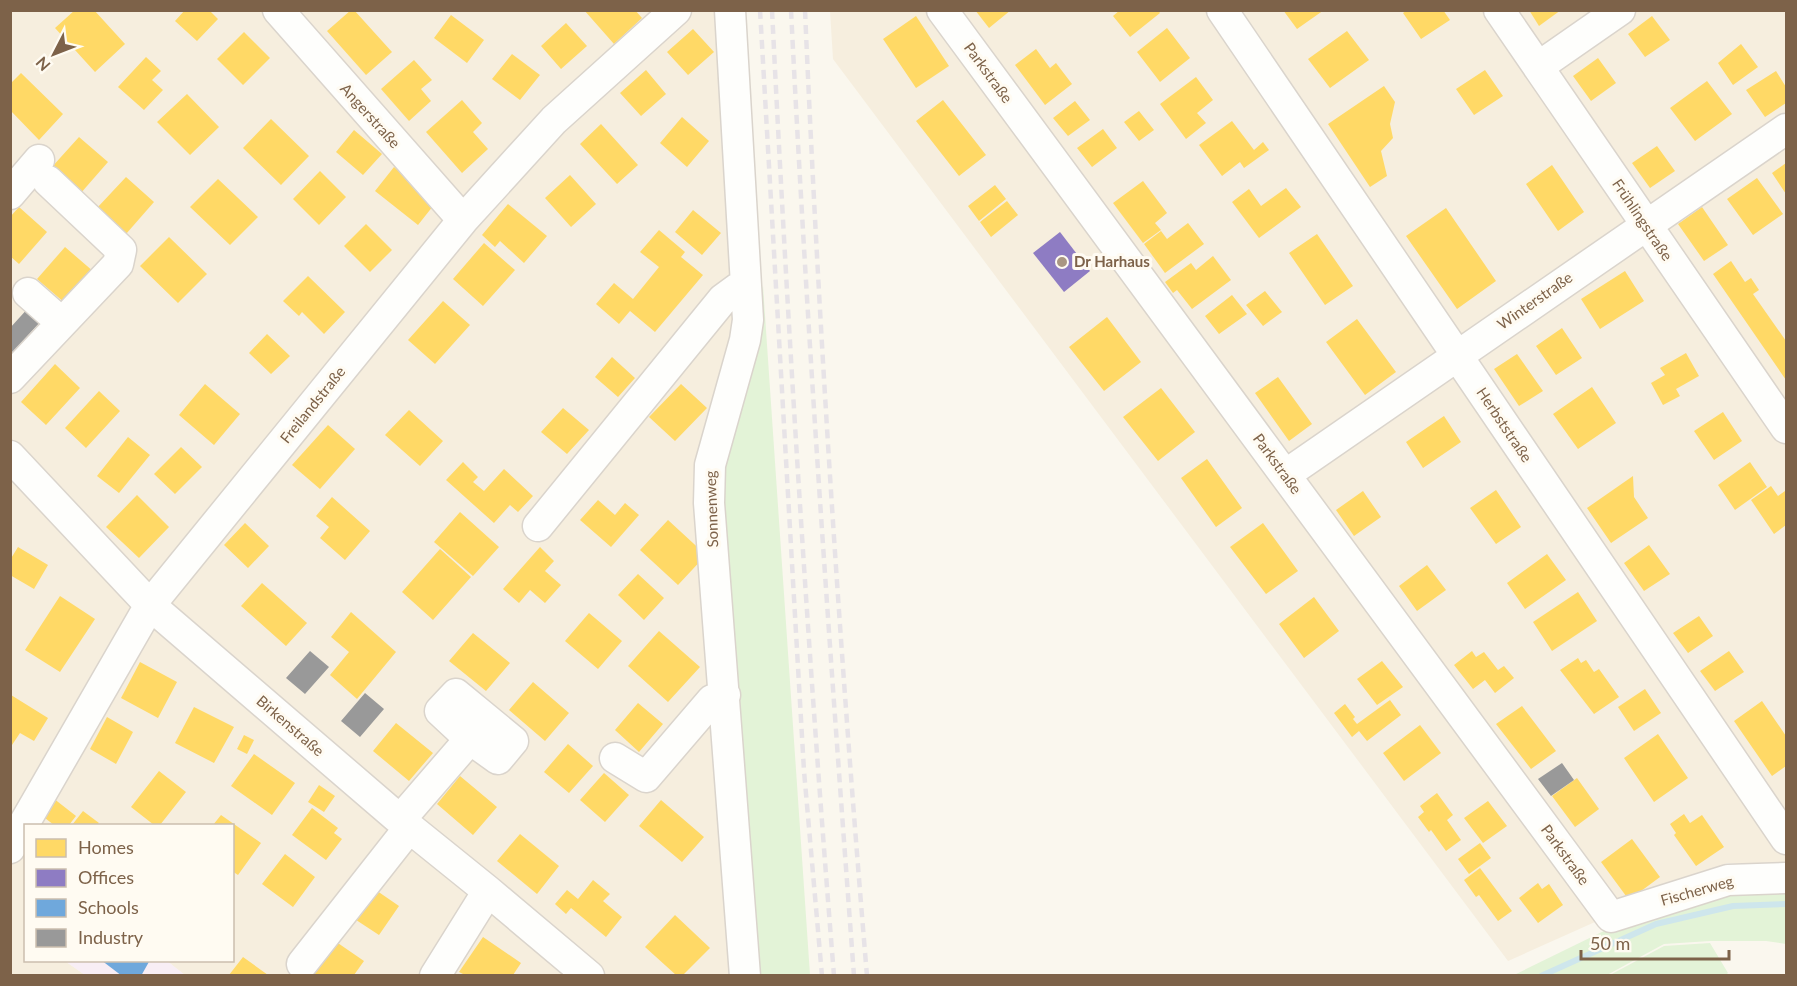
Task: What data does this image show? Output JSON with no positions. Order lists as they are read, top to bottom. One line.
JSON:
{"streets":{"street":["Parkstraße","Angerstraße","Frühlingstraße","Winterstraße","Freilandstraße","Herbststraße","Sonnenweg","Birkenstraße","Fischerweg"]},"crossings":[["Parkstraße","Winterstraße"],["Parkstraße","Fischerweg"],["Angerstraße","Freilandstraße"],["Frühlingstraße","Winterstraße"],["Winterstraße","Herbststraße"],["Freilandstraße","Birkenstraße"]],"places":["Dr Harhaus"],"legend":["Homes","Offices","Schools","Industry"],"scale_bar":"50 m","north":"bottom left"}
